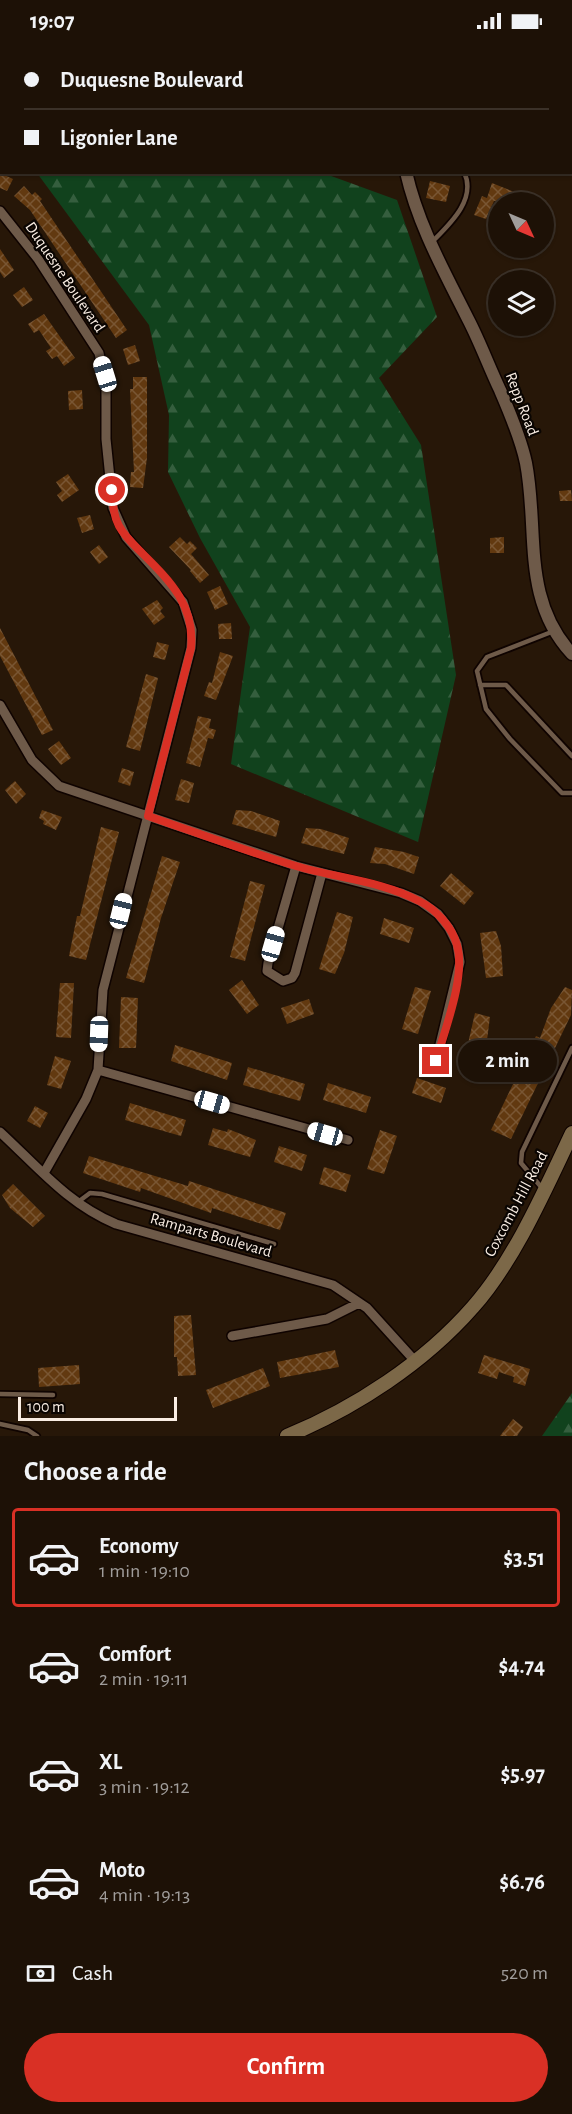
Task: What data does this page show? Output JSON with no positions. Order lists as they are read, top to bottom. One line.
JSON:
{"streets":{"main road":["Coxcomb Hill Road"],"street":["Duquesne Boulevard","Repp Road","Ramparts Boulevard"]},"crossings":[["Duquesne Boulevard","Ramparts Boulevard"],["Coxcomb Hill Road","Ramparts Boulevard"]],"scale_bar":"100 m","north":"bottom right","page":{"status":"19:07","banner":["Duquesne Boulevard","Ligonier Lane"],"bubble":"2 min","scale":"100 m","heading":"Choose a ride","list":[{"name":"Economy","note":"1 min · 19:10","value":"$3.51"},{"name":"Comfort","note":"2 min · 19:11","value":"$4.74"},{"name":"XL","note":"3 min · 19:12","value":"$5.97"},{"name":"Moto","note":"4 min · 19:13","value":"$6.76"}],"pay":["Cash","520 m"],"buttons":"Confirm"}}
